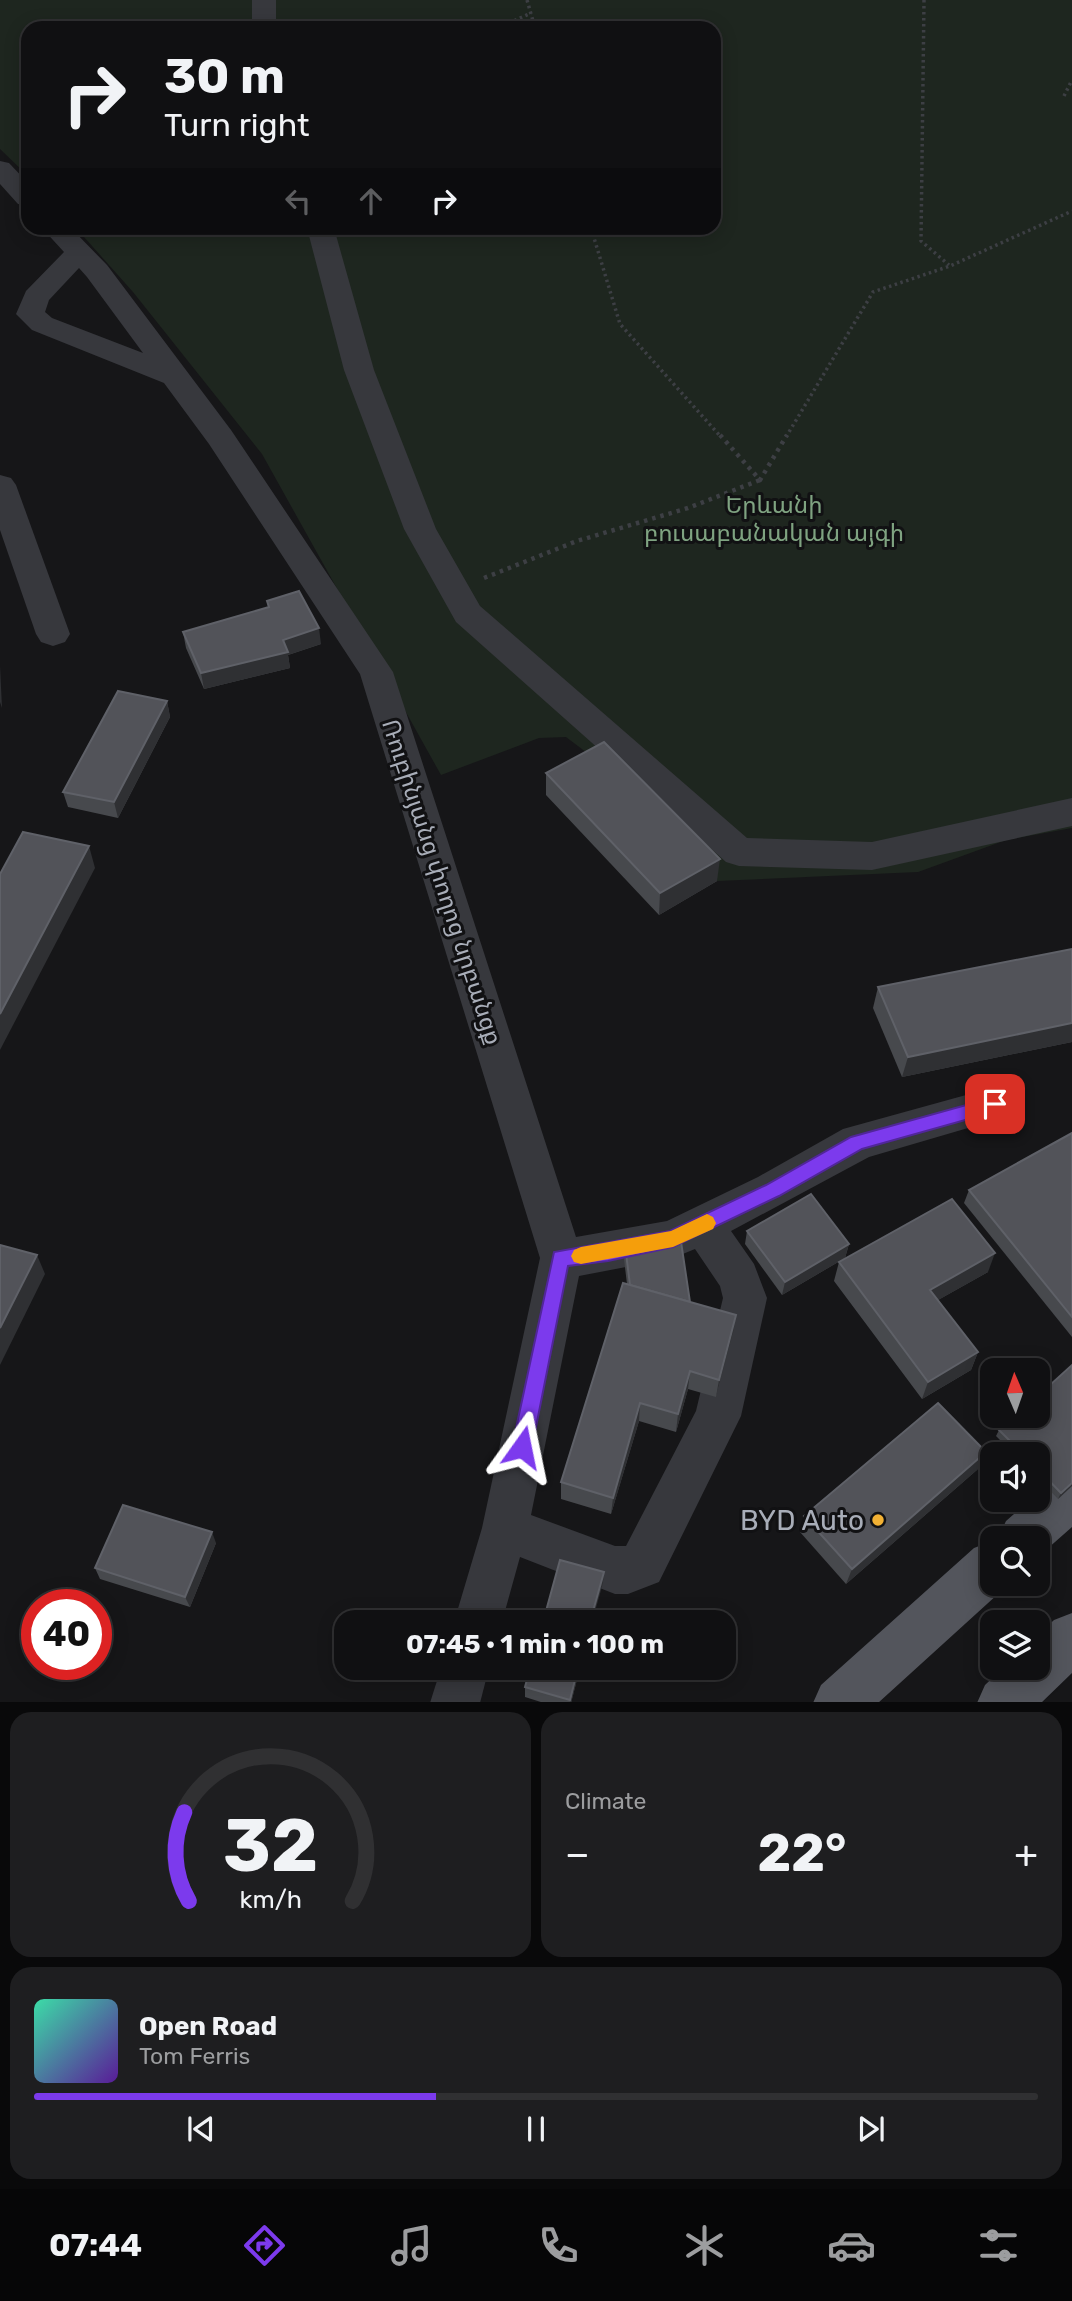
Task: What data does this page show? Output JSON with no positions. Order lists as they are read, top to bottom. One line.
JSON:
{"streets":{"street":["Ռուբինյանց փողոց նրբանցք"]},"parks":["Երևանի բուսաբանական այգի"],"places":["BYD Auto"],"north":"top","page":{"turn":["30 m","Turn right"],"limit":"40","trip":"07:45 · 1 min · 100 m","tile":"Climate","heat":["−","22°","+"],"song":["Open Road","Tom Ferris"],"tabs":"07:44","gauge":["32","km/h"]}}
